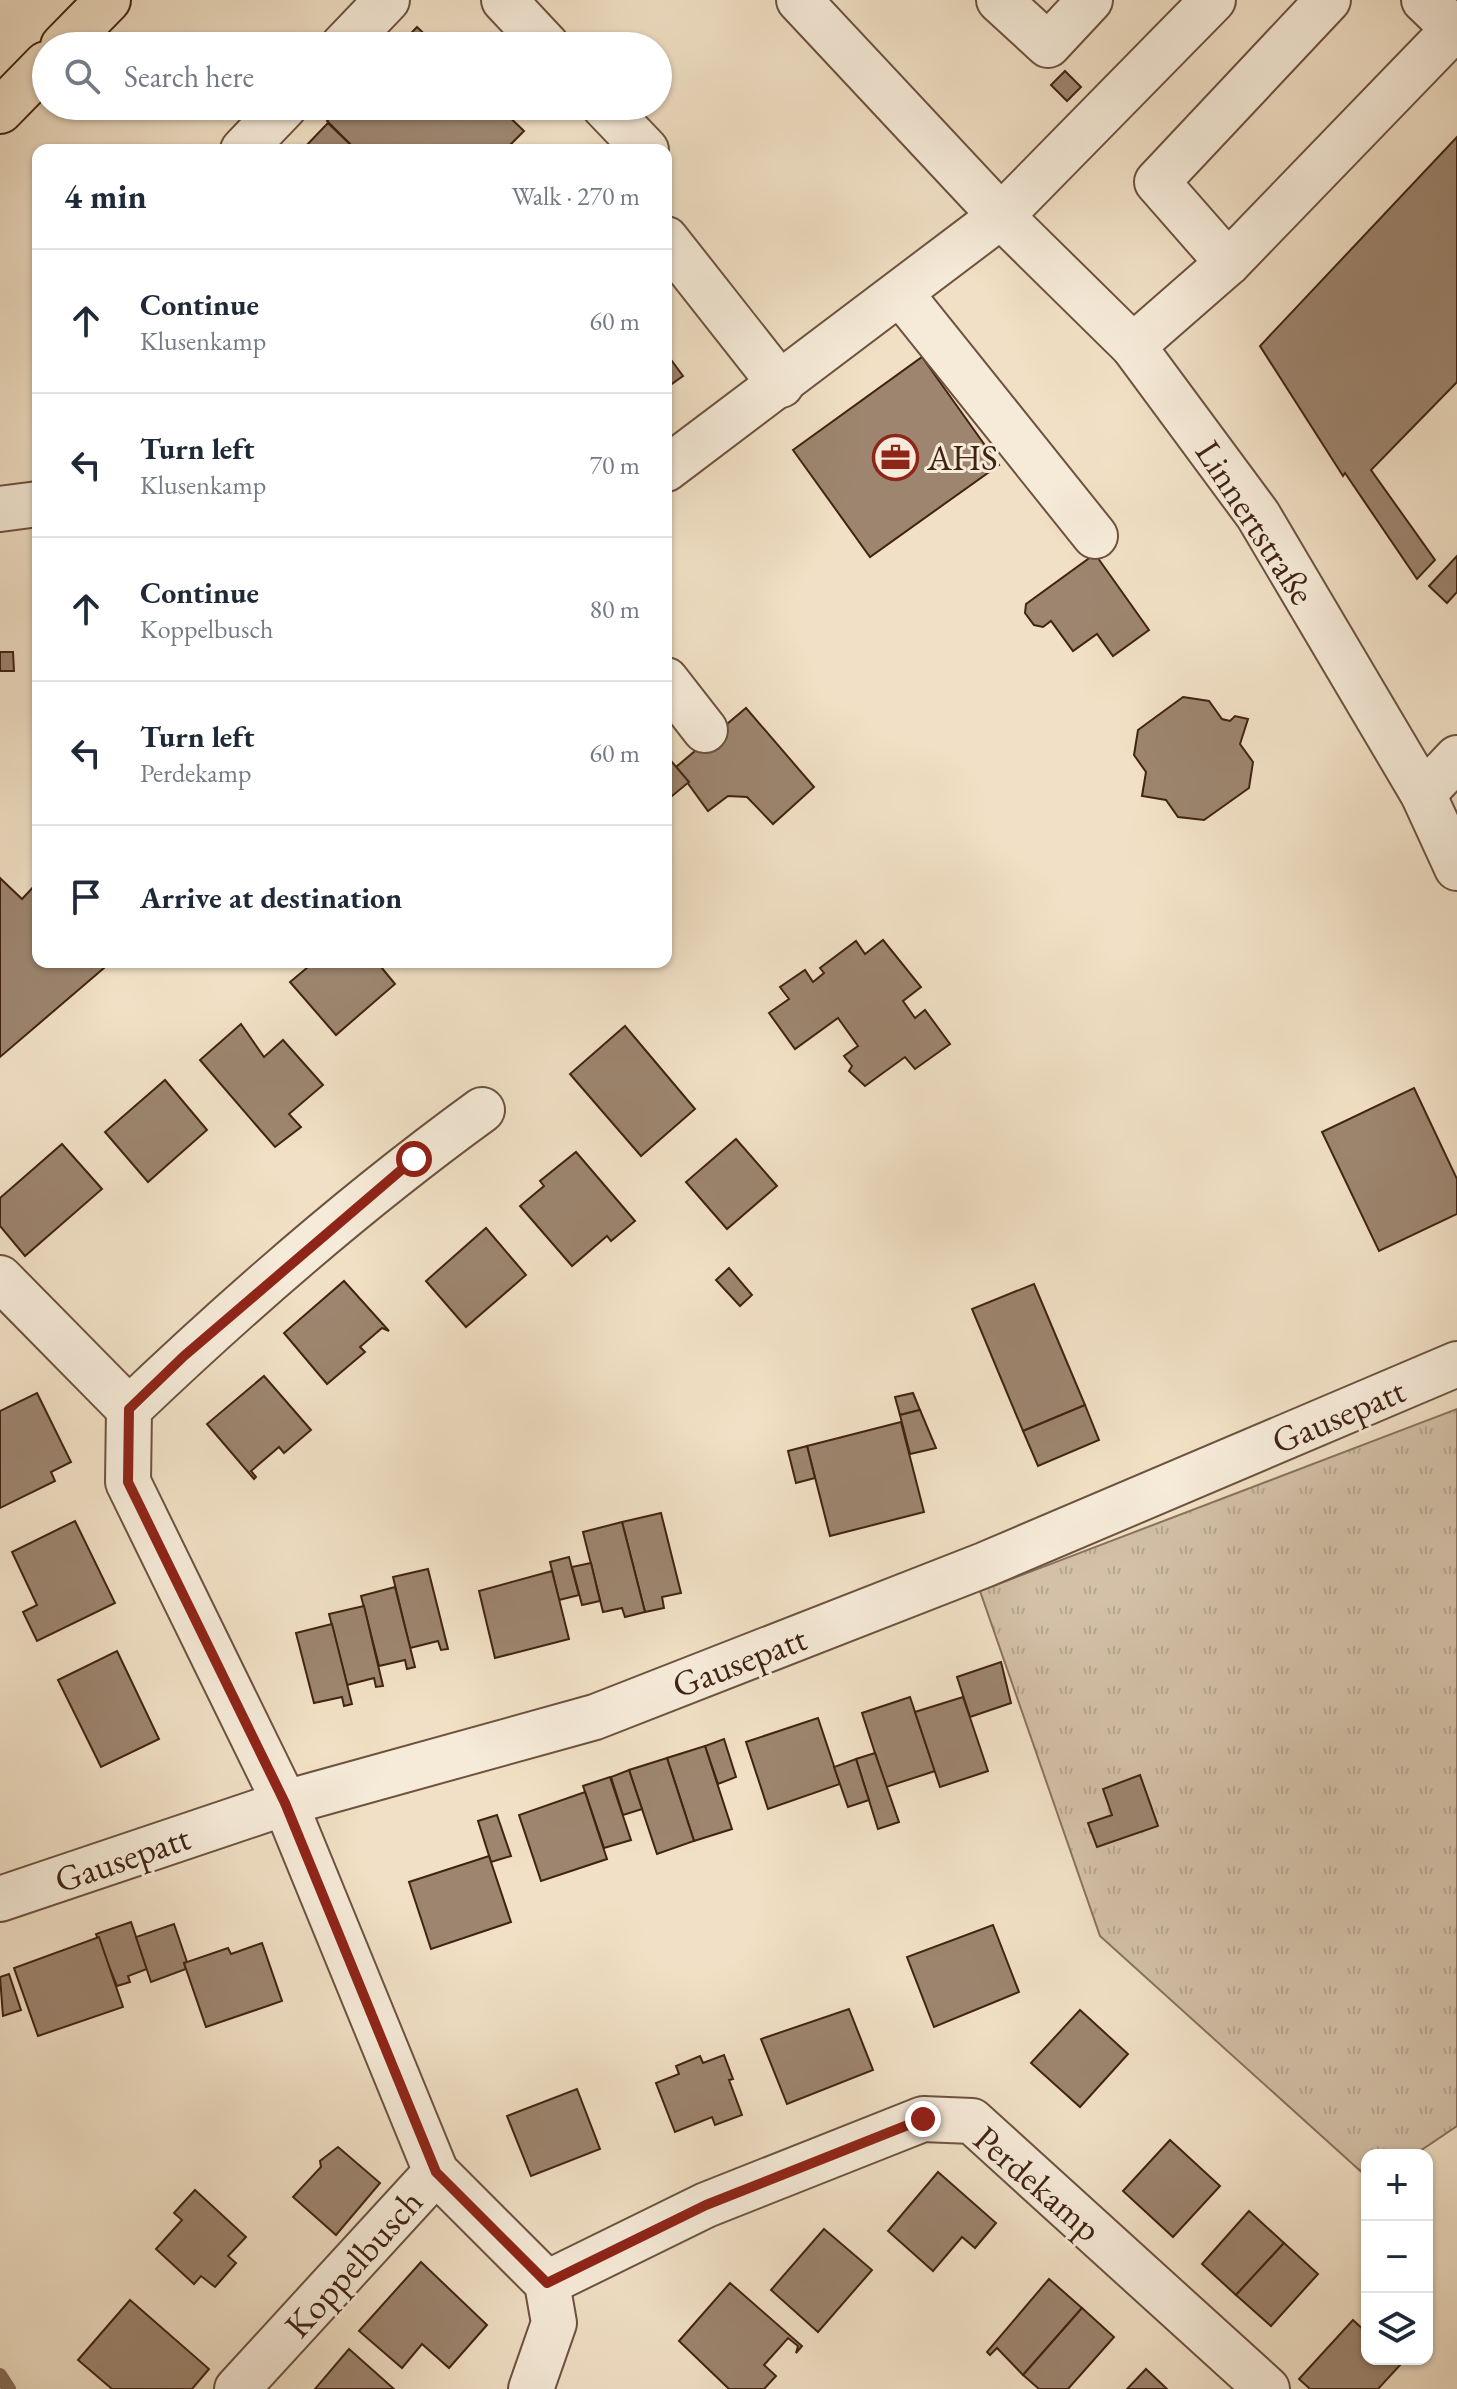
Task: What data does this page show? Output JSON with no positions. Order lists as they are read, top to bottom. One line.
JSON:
{"streets":{"street":["Linnertstraße","Gausepatt","Perdekamp","Koppelbusch"]},"crossings":[["Gausepatt","Koppelbusch"],["Perdekamp","Koppelbusch"]],"places":{"office":["AHS"]},"page":{"search":"Search here","heading":["4 min","Walk · 270 m"],"list":[["Continue","Klusenkamp","60 m"],["Turn left","Klusenkamp","70 m"],["Continue","Koppelbusch","80 m"],["Turn left","Perdekamp","60 m"],"Arrive at destination"],"map_buttons":["+","−"]}}
